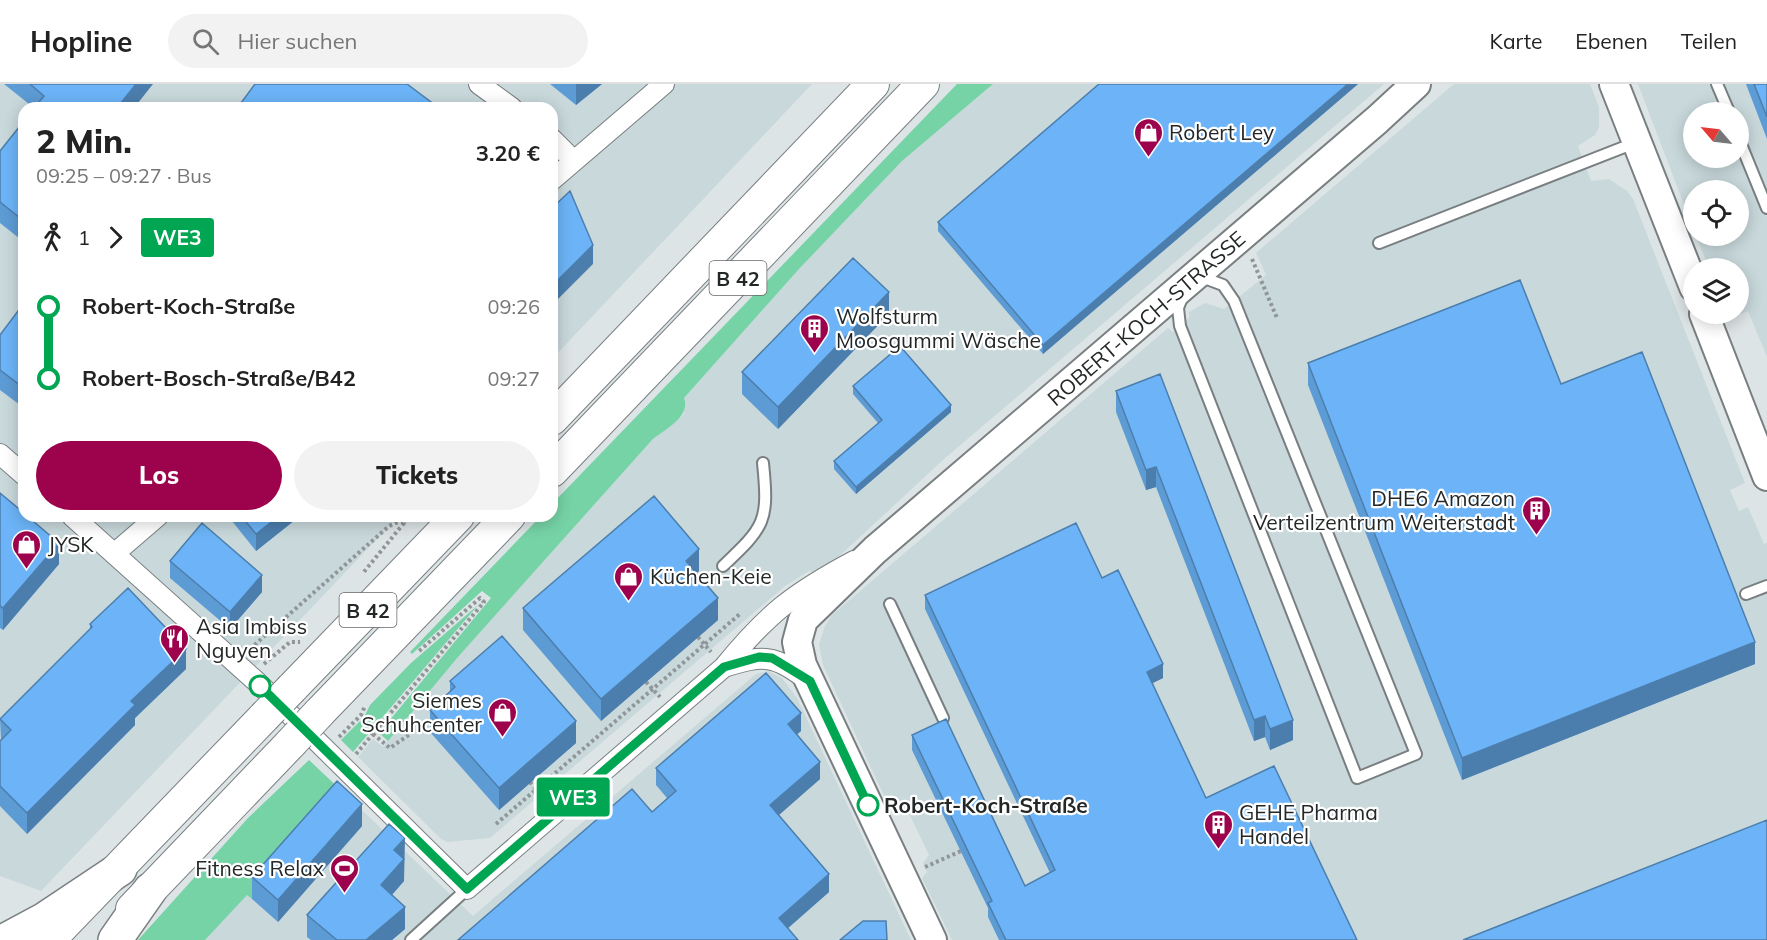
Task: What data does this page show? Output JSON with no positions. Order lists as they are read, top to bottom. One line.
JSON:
{"streets":{"main road":["B 42","ROBERT-KOCH-STRASSE"]},"places":{"shop":["Robert Ley","JYSK","Küchen-Keie","Siemes Schuhcenter"],"building":["Wolfsturm Moosgummi Wäsche","DHE6 Amazon Verteilzentrum Weiterstadt","GEHE Pharma Handel"],"restaurant":["Asia Imbiss Nguyen"],"other":["Robert-Koch-Straße"],"sports":["Fitness Relax"]},"lines":["bus line WE3"],"north":"top left","page":{"header":"Hopline","search":"Hier suchen","nav":["Karte","Ebenen","Teilen"],"on_map":"WE3","heading":["2 Min.","09:25 – 09:27 · Bus","3.20 €"],"legs":["1","WE3"],"list":[{"name":"Robert-Koch-Straße","value":"09:26"},{"name":"Robert-Bosch-Straße/B42","value":"09:27"}],"buttons":["Los","Tickets"]}}
